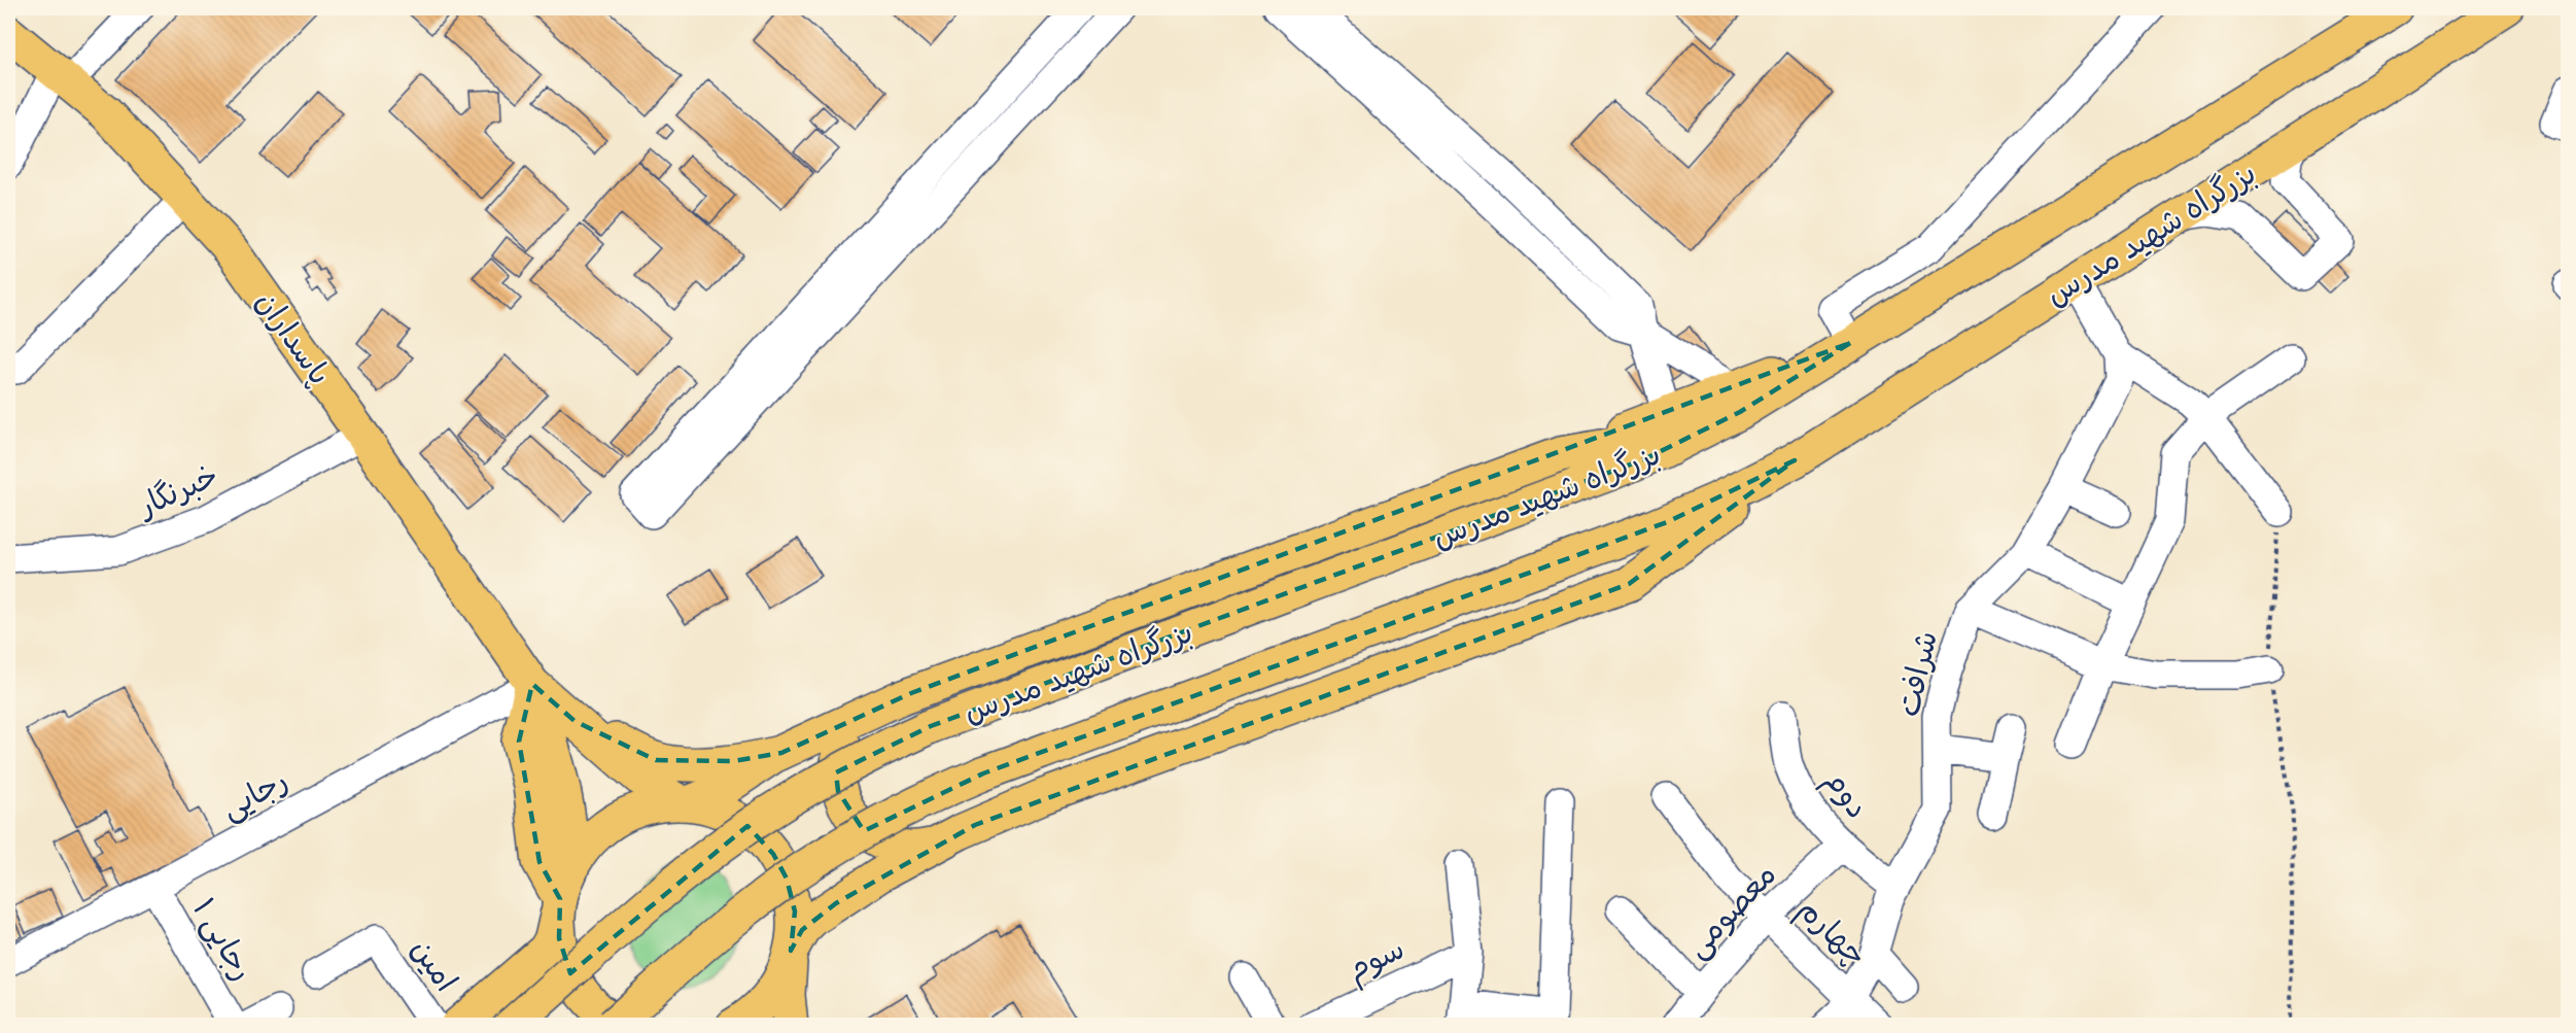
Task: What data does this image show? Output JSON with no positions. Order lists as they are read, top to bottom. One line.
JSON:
{"streets":{"main road":["بزرگراه شهید مدرس","پاسداران"],"street":["خبرنگار","شرافت","رجایی","دوم","معصومی","چهارم","رجایی ۱","سوم","امین"]},"crossings":[["پاسداران","خبرنگار"],["پاسداران","رجایی"],["شرافت","دوم"],["شرافت","چهارم"],["رجایی","رجایی ۱"],["دوم","معصومی"],["معصومی","چهارم"]]}
